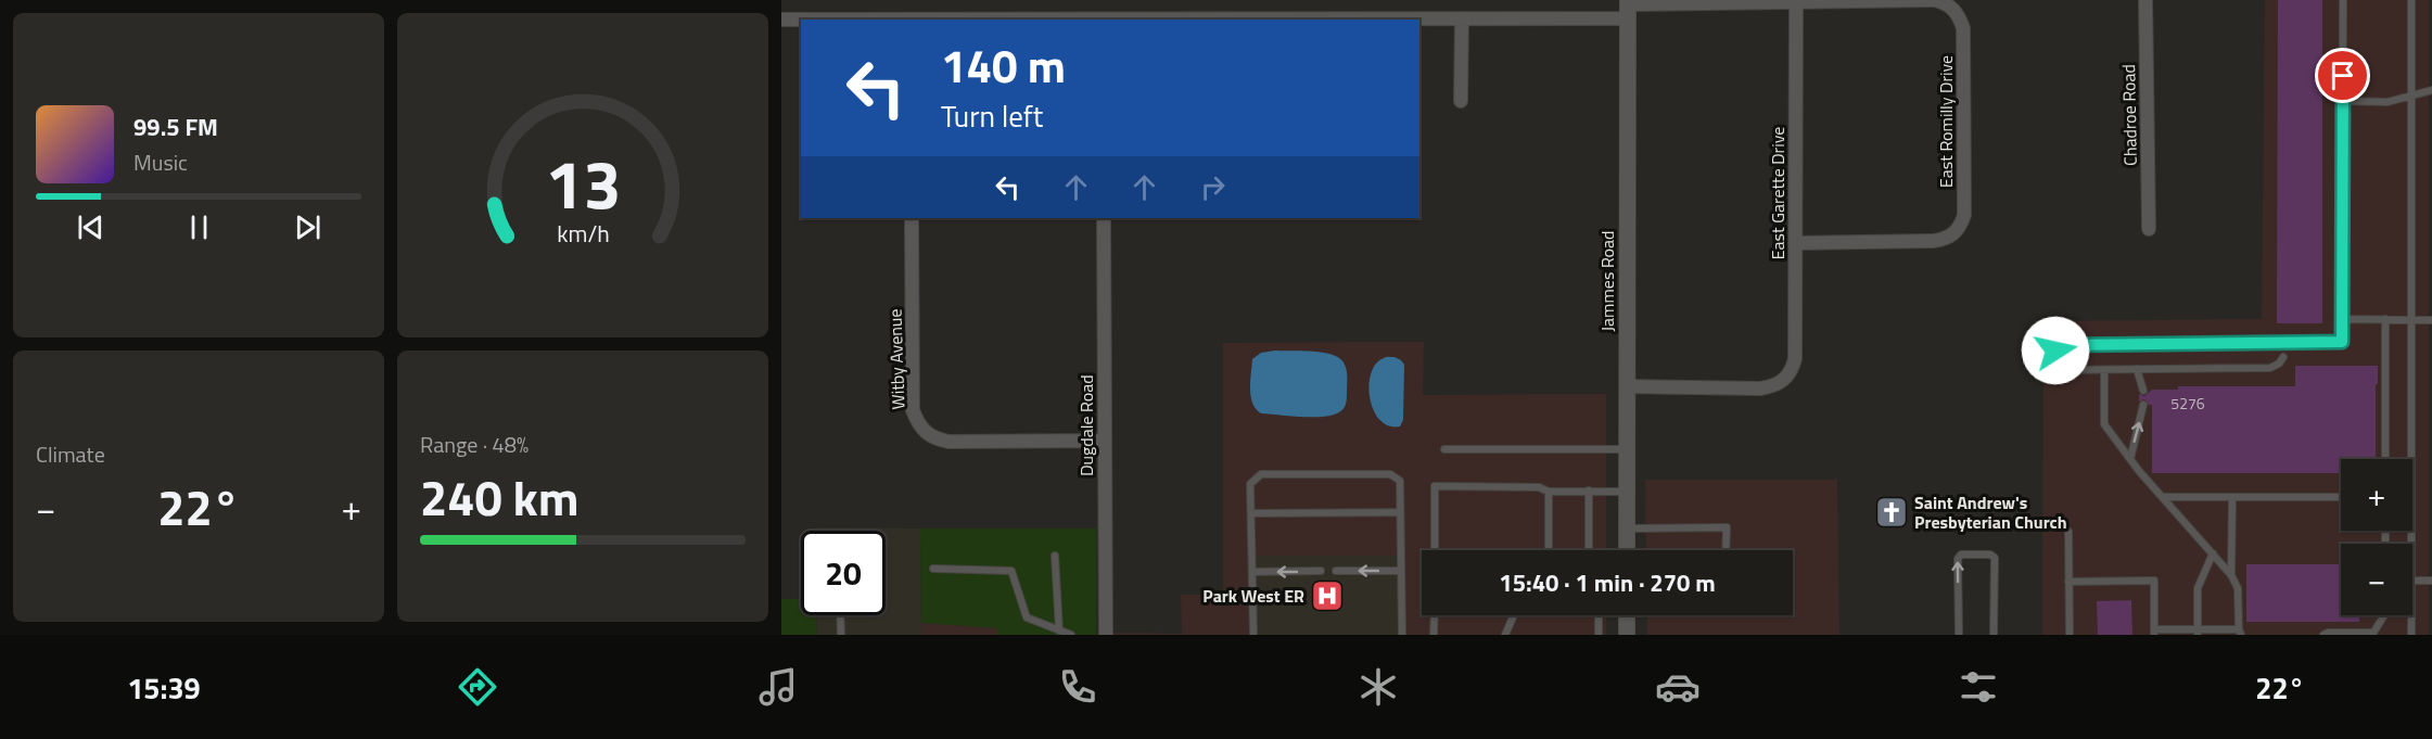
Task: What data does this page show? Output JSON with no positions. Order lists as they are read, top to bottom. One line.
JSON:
{"streets":{"street":["Chadroe Road","East Romilly Drive","East Garette Drive","Jammes Road","Witby Avenue","Dugdale Road"]},"crossings":[["East Romilly Drive","East Garette Drive"],["East Garette Drive","Jammes Road"],["Witby Avenue","Dugdale Road"]],"places":{"church":["Saint Andrew's Presbyterian Church"],"hospital":["Park West ER"]},"house_numbers":["5276"],"page":{"turn":["140 m","Turn left"],"song":["99.5 FM","Music"],"tile":["Climate",["Range · 48%","240 km"]],"map_buttons":["+","−"],"heat":["−","22°","+"],"limit":"20","trip":"15:40 · 1 min · 270 m","tabs":["15:39","22°"],"gauge":["13","km/h"]}}
